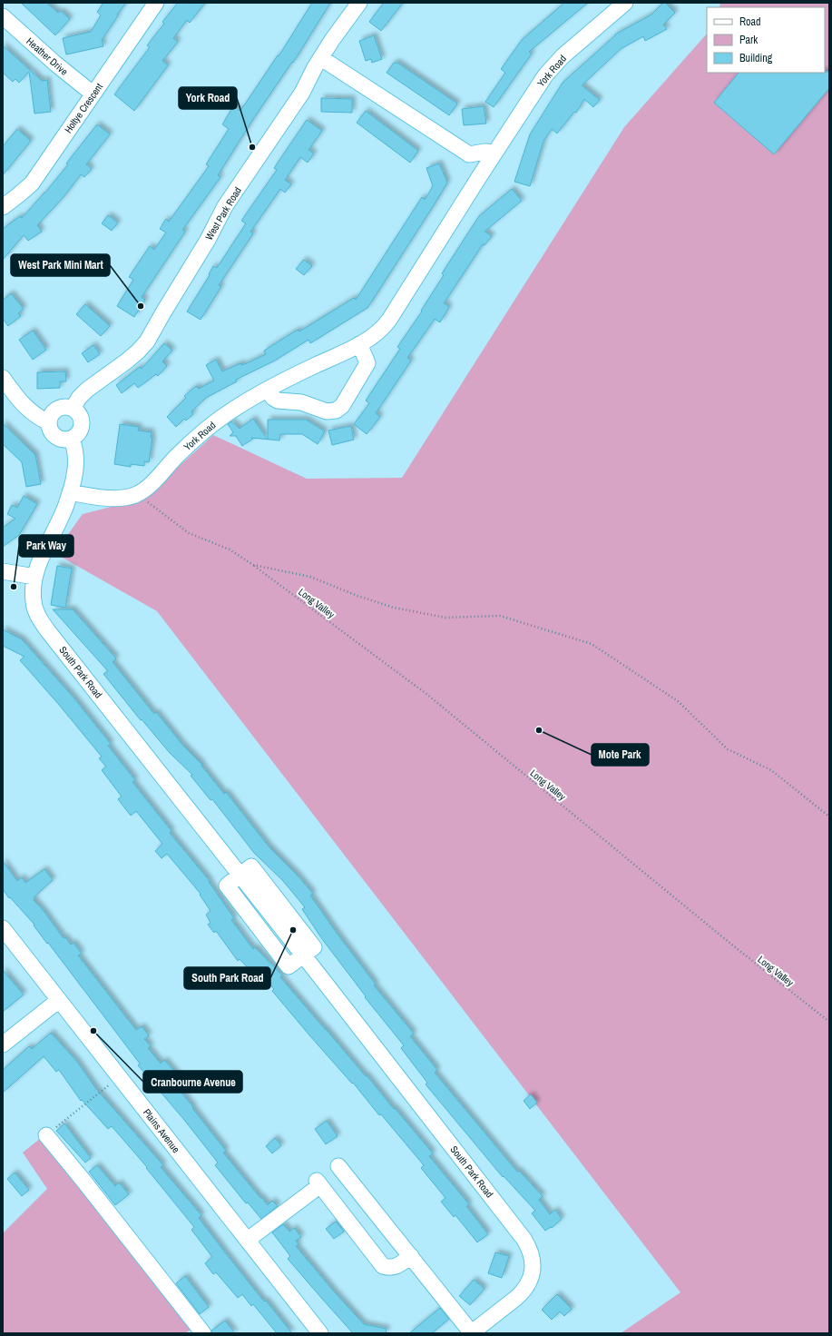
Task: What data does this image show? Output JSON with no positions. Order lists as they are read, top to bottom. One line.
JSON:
{"streets":{"street":["Heather Drive","York Road","Holtye Crescent","West Park Road","South Park Road","Plains Avenue"],"path":["Long Valley"]},"crossings":[["Heather Drive","Holtye Crescent"],["York Road","Long Valley"],["York Road","South Park Road"],["West Park Road","South Park Road"]],"places":["York Road","West Park Mini Mart","Park Way","Mote Park","South Park Road","Cranbourne Avenue"],"legend":["Road","Park","Building"]}
